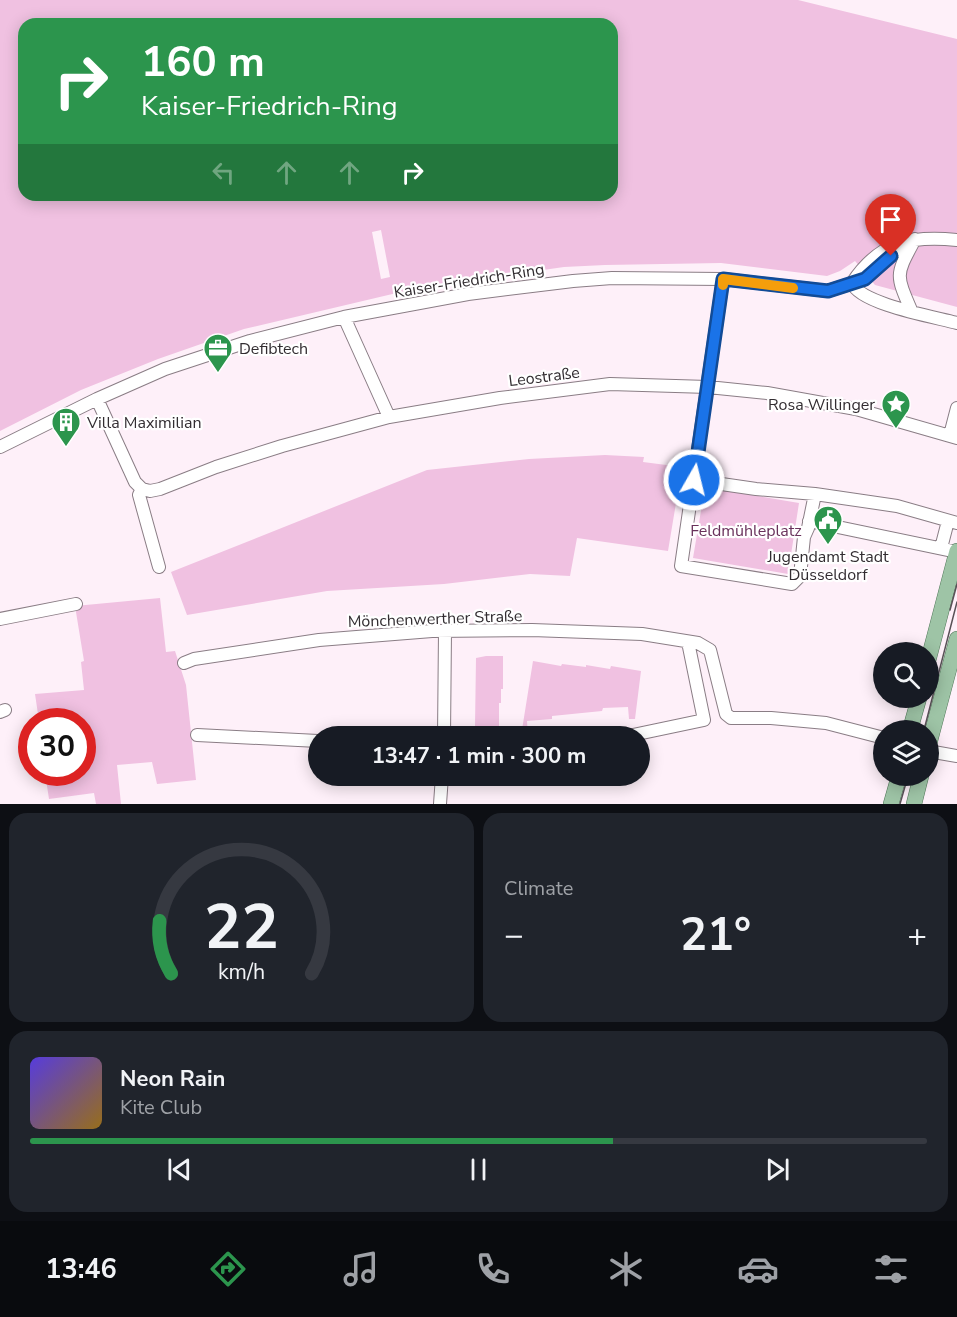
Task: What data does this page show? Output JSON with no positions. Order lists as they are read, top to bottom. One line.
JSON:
{"streets":{"street":["Kaiser-Friedrich-Ring","Leostraße","Mönchenwerther Straße"]},"parks":["Feldmühleplatz"],"places":{"office":["Defibtech"],"place":["Rosa Willinger"],"building":["Villa Maximilian"],"public building":["Jugendamt Stadt Düsseldorf"]},"page":{"turn":["160 m","Kaiser-Friedrich-Ring"],"limit":"30","trip":"13:47 · 1 min · 300 m","tile":"Climate","heat":["−","21°","+"],"song":["Neon Rain","Kite Club"],"tabs":"13:46","gauge":["22","km/h"]}}
